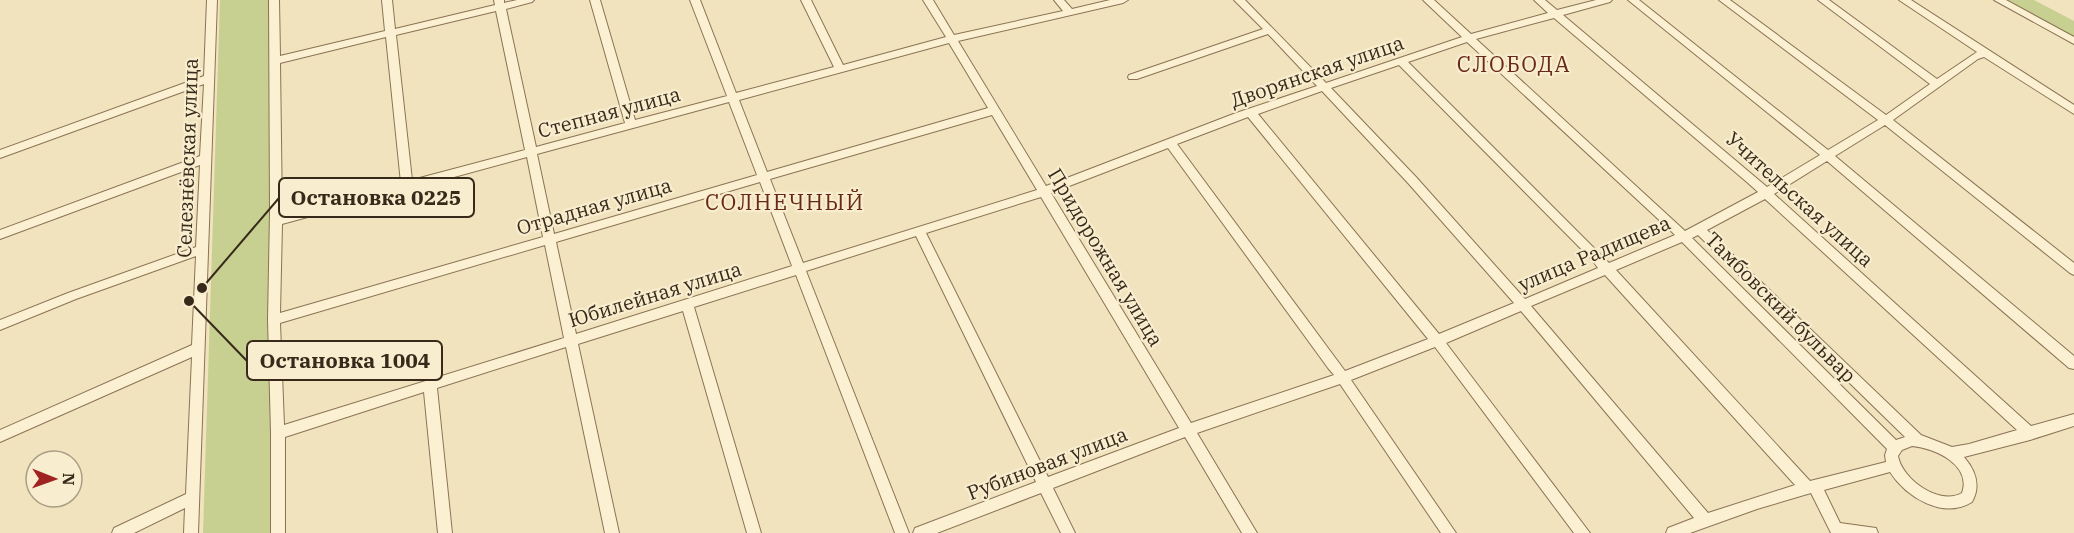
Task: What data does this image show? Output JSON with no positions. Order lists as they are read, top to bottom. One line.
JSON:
{"streets":{"street":["Дворянская улица","Степная улица","Селезнёвская улица","Учительская улица","Отрадная улица","улица Радищева","Придорожная улица","Юбилейная улица","Тамбовский бульвар","Рубиновая улица"]},"crossings":[["Дворянская улица","Учительская улица"],["Дворянская улица","Придорожная улица"],["Дворянская улица","Юбилейная улица"],["Дворянская улица","Тамбовский бульвар"],["Степная улица","Придорожная улица"],["Учительская улица","улица Радищева"],["Отрадная улица","Придорожная улица"],["улица Радищева","Придорожная улица"],["улица Радищева","Тамбовский бульвар"],["улица Радищева","Рубиновая улица"],["Придорожная улица","Юбилейная улица"],["Придорожная улица","Рубиновая улица"]],"districts":["СЛОБОДА","СОЛНЕЧНЫЙ"],"places":["Остановка 0225","Остановка 1004"],"north":"right"}
